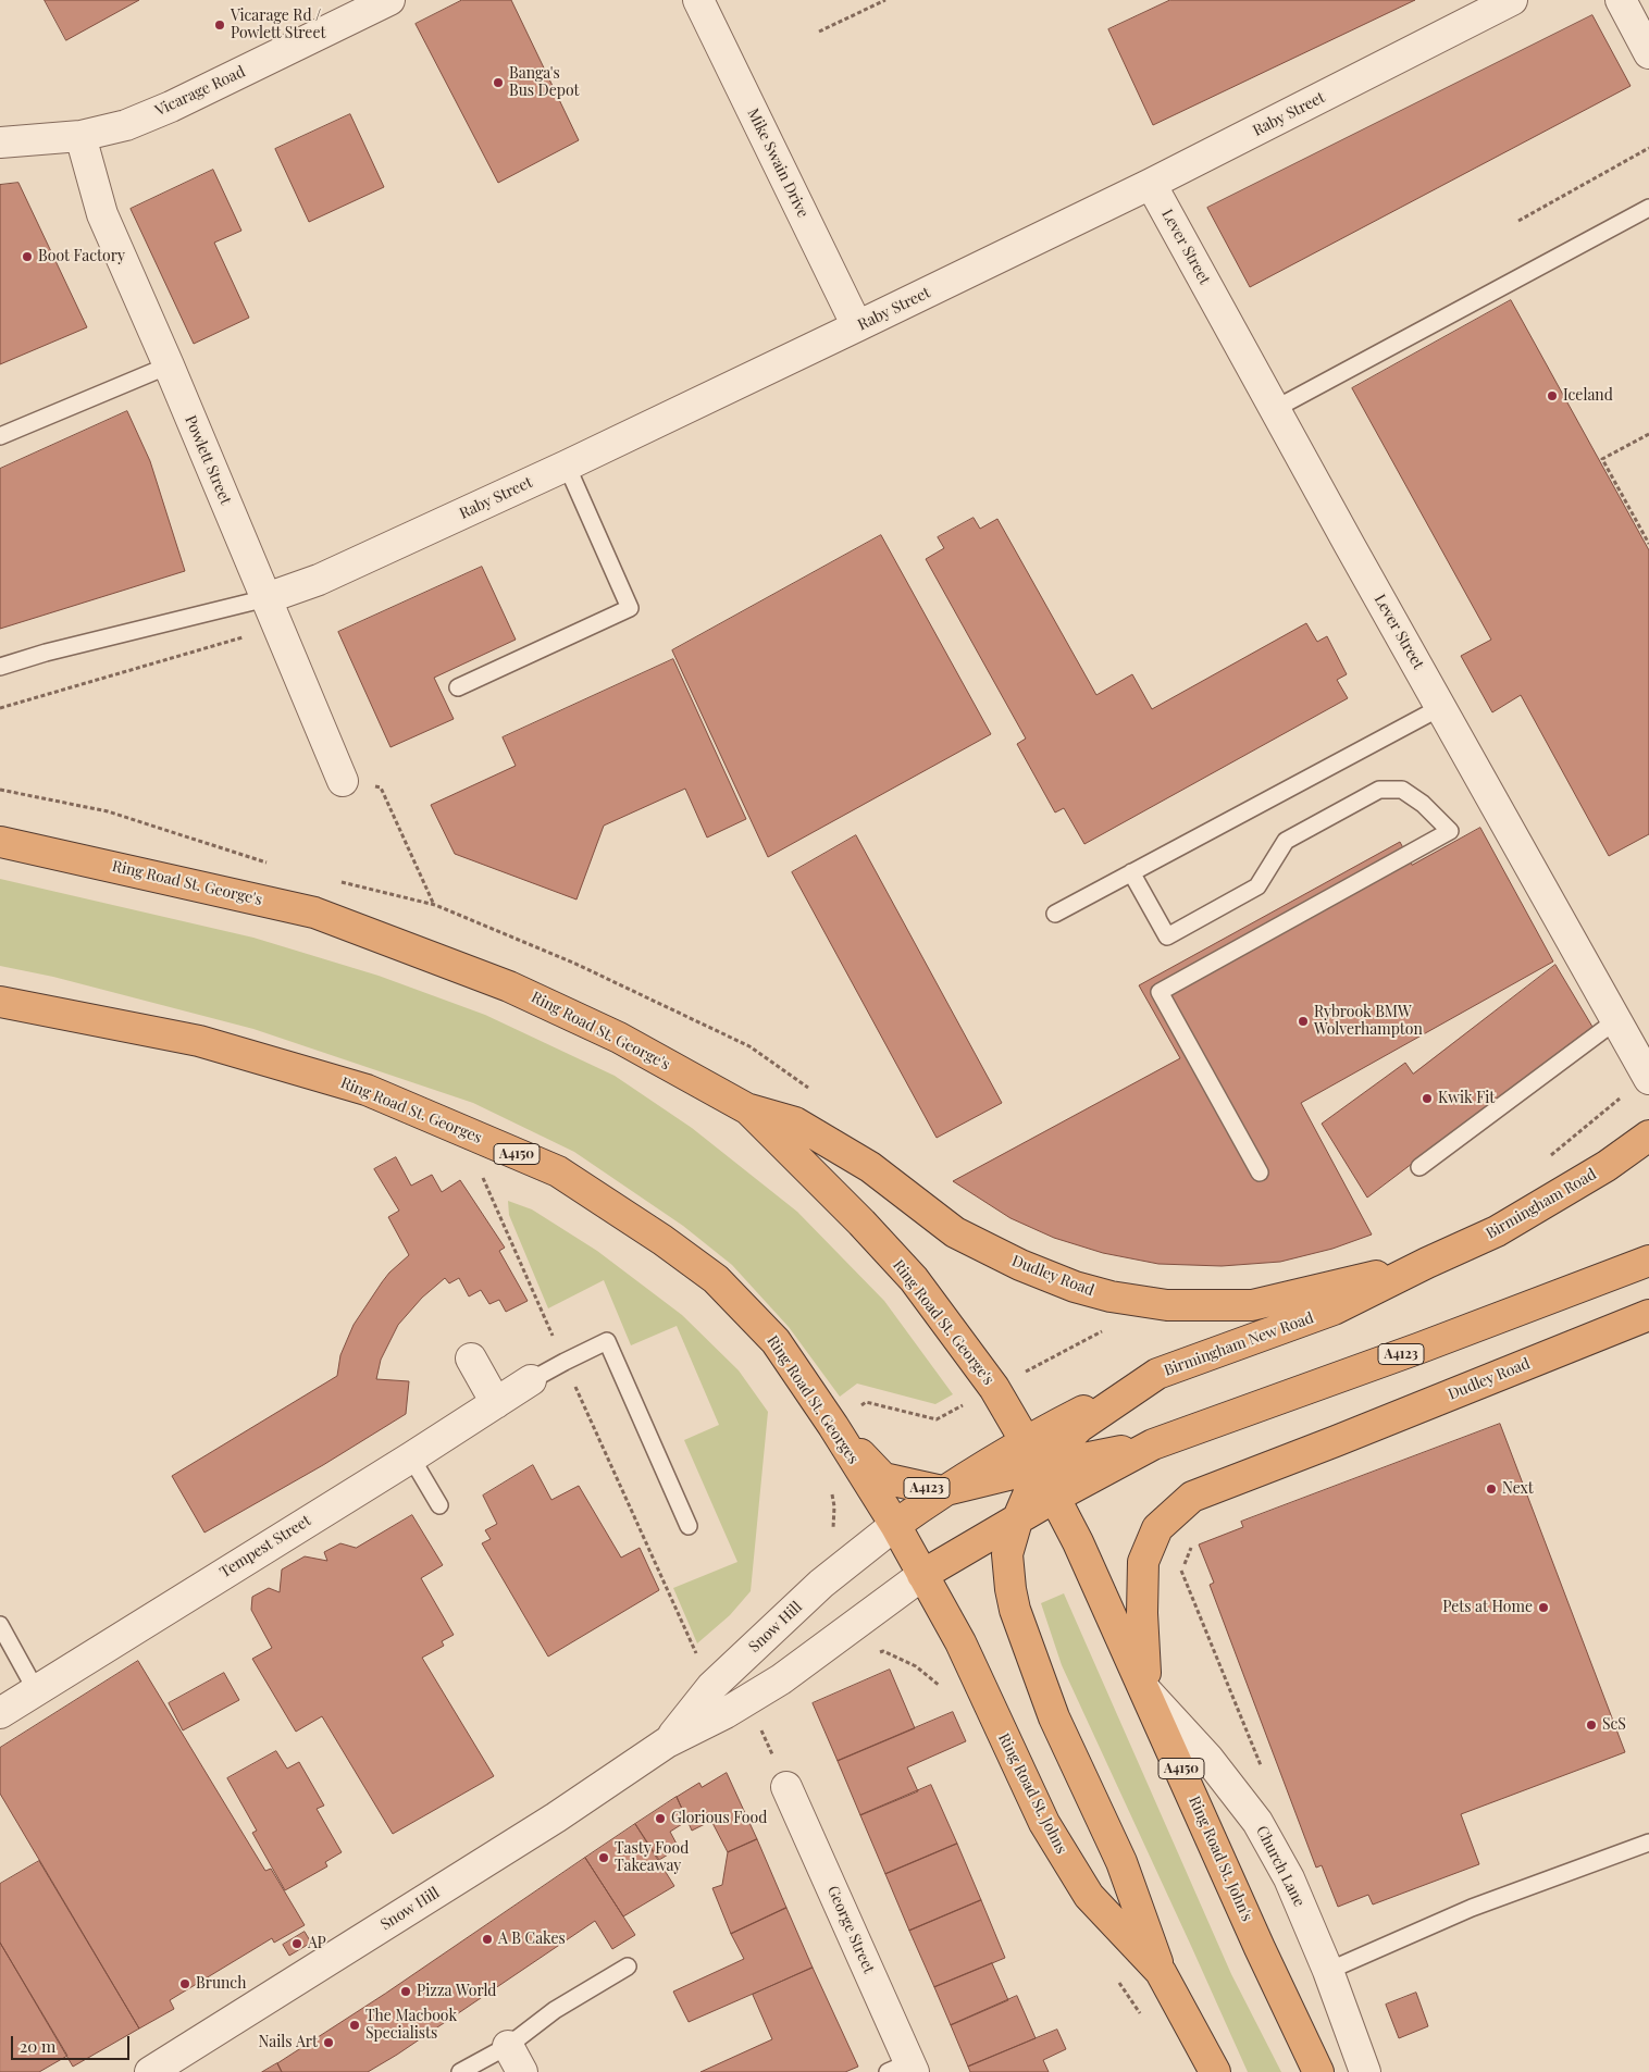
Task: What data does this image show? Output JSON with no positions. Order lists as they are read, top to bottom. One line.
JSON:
{"streets":{"highway":["Ring Road St. George's","Ring Road St. Georges","A4150","Birmingham Road","Dudley Road","Birmingham New Road","A4123","Ring Road St. Johns","Ring Road St. John's"],"street":["Vicarage Road","Raby Street","Mike Swain Drive","Lever Street","Powlett Street","Tempest Street","Snow Hill","Church Lane","George Street"]},"crossings":[["Vicarage Road","Powlett Street"],["Raby Street","Mike Swain Drive"],["Raby Street","Lever Street"],["Raby Street","Powlett Street"],["Ring Road St. George's","Dudley Road"],["Ring Road St. George's","Birmingham New Road"],["Ring Road St. George's","A4123"],["Ring Road St. George's","Ring Road St. John's"],["Ring Road St. Georges","A4123"],["Ring Road St. Georges","Snow Hill"],["Ring Road St. Georges","Ring Road St. Johns"],["Birmingham Road","Dudley Road"],["Birmingham Road","Birmingham New Road"],["Dudley Road","Birmingham New Road"],["Dudley Road","Ring Road St. John's"],["Dudley Road","Church Lane"],["Birmingham New Road","A4123"],["Birmingham New Road","Ring Road St. John's"],["A4123","Snow Hill"],["A4123","Ring Road St. Johns"],["A4123","Ring Road St. John's"],["Snow Hill","Ring Road St. Johns"],["Ring Road St. John's","Church Lane"]],"places":["Vicarage Rd / Powlett Street","Banga's Bus Depot","Boot Factory","Iceland","Rybrook BMW Wolverhampton","Kwik Fit","Next","Pets at Home","ScS","Glorious Food","Tasty Food Takeaway","A B Cakes","AP","Brunch","Pizza World","The Macbook Specialists","Nails Art"],"scale_bar":"20 m"}
